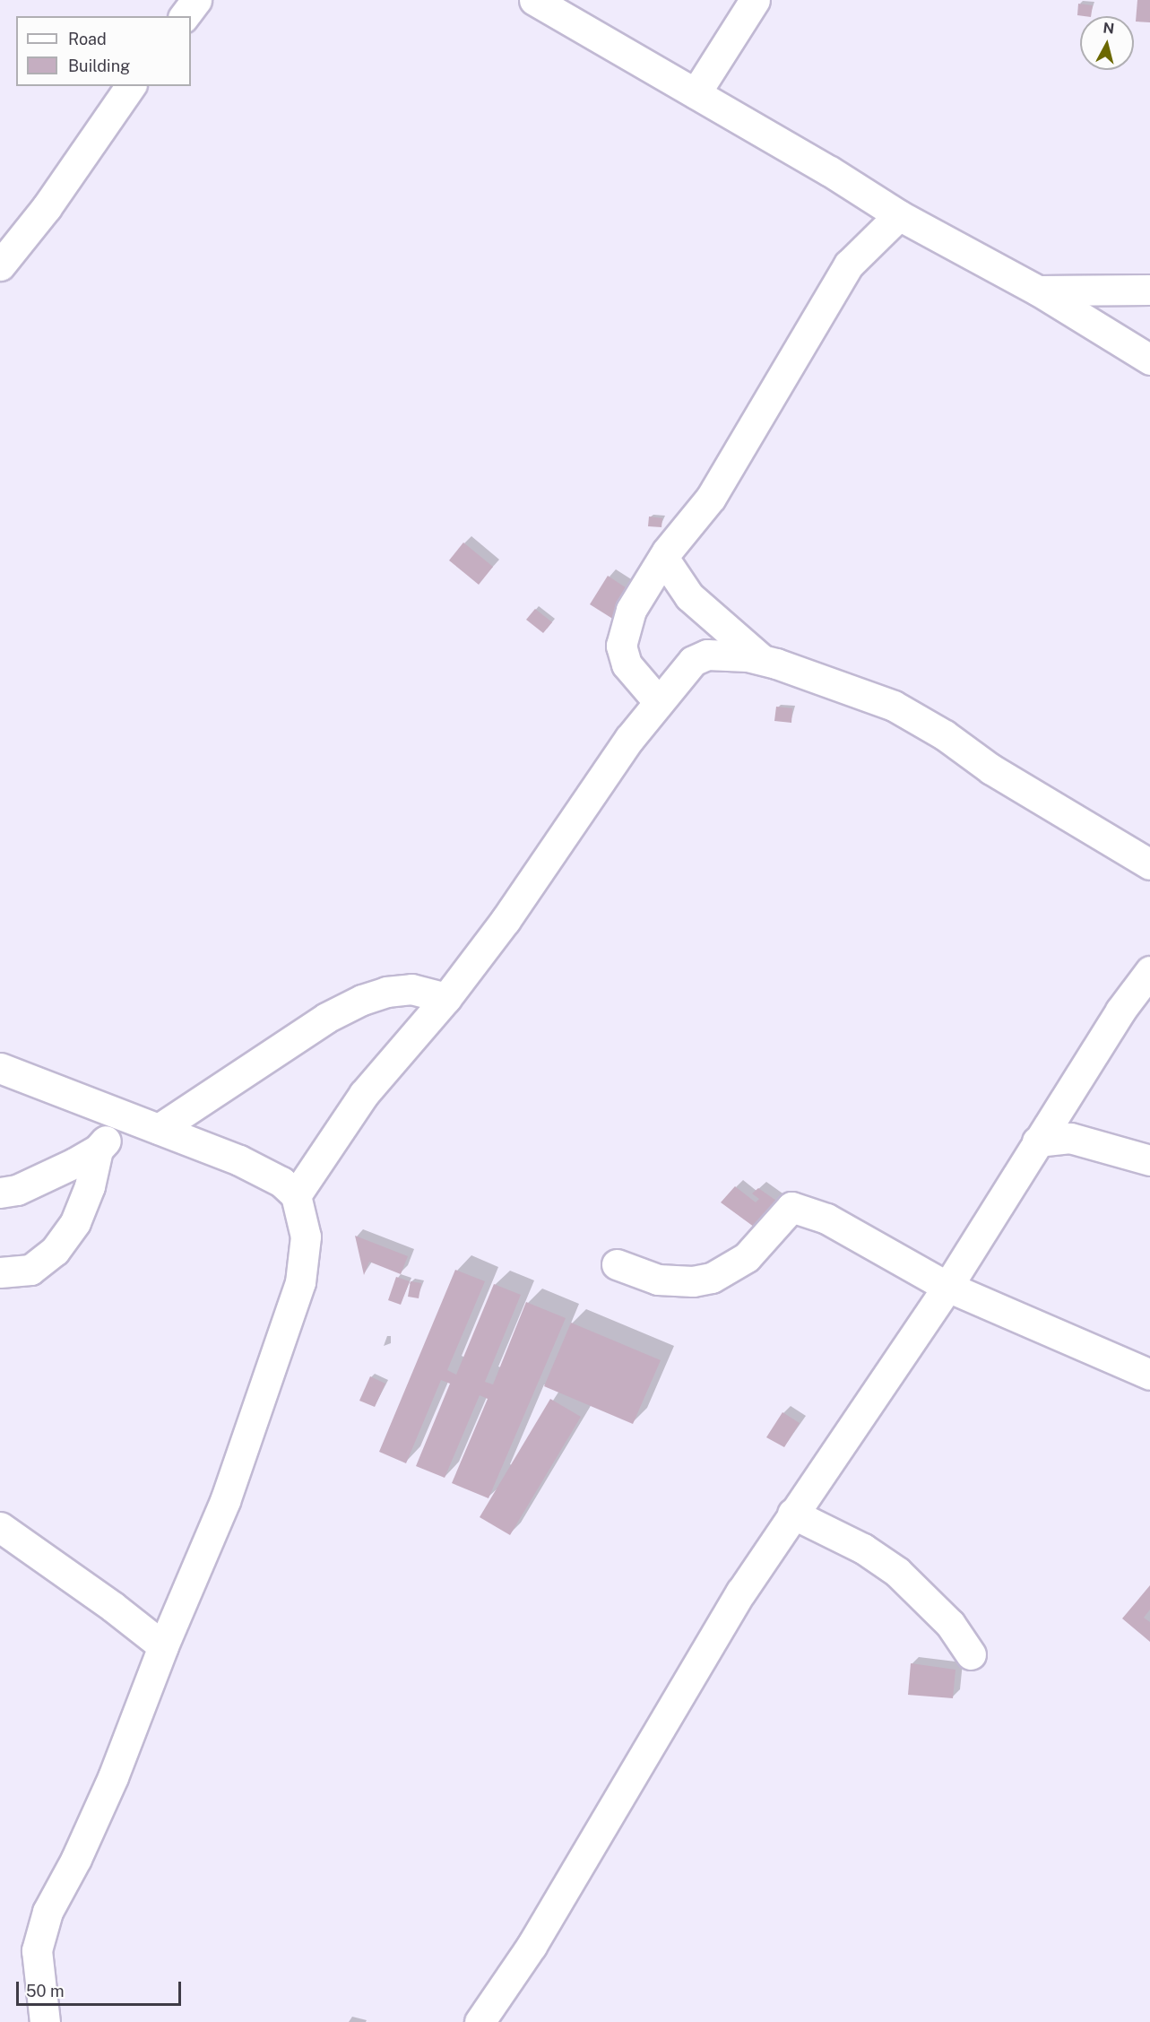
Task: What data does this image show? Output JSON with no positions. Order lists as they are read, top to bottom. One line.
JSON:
{"legend":["Road","Building"],"scale_bar":"50 m","north":"top"}
